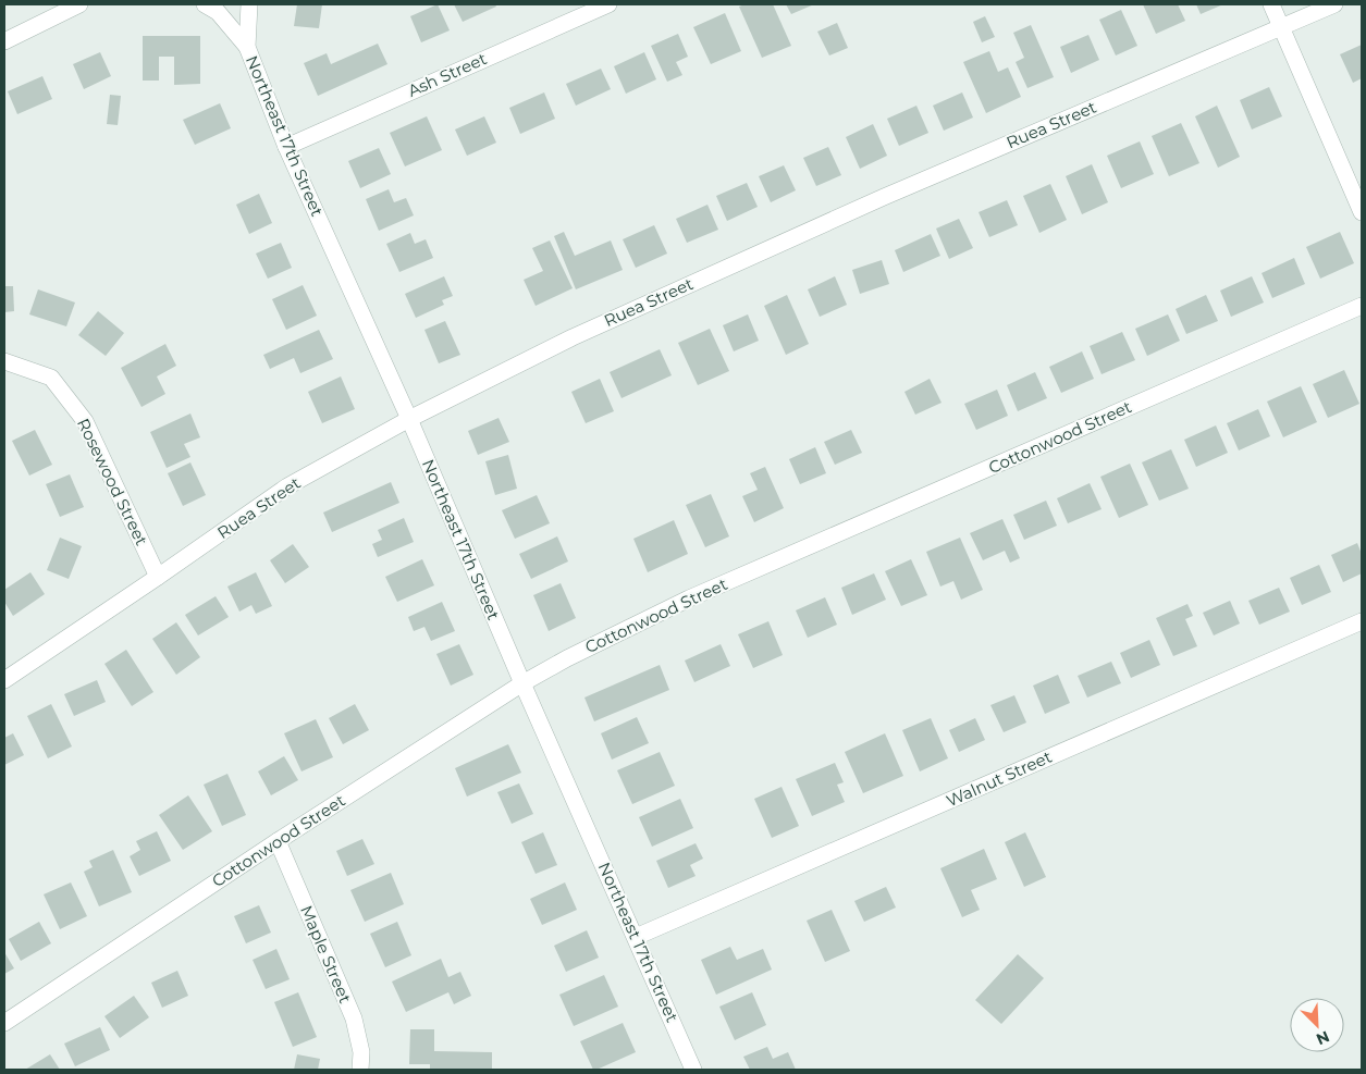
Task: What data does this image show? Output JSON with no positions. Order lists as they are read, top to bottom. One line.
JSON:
{"streets":{"street":["Ash Street","Ruea Street","Northeast 17th Street","Cottonwood Street","Rosewood Street","Walnut Street","Maple Street"]},"crossings":[["Ash Street","Northeast 17th Street"],["Ruea Street","Northeast 17th Street"],["Ruea Street","Rosewood Street"],["Northeast 17th Street","Cottonwood Street"],["Northeast 17th Street","Walnut Street"],["Cottonwood Street","Maple Street"]],"north":"bottom right"}
